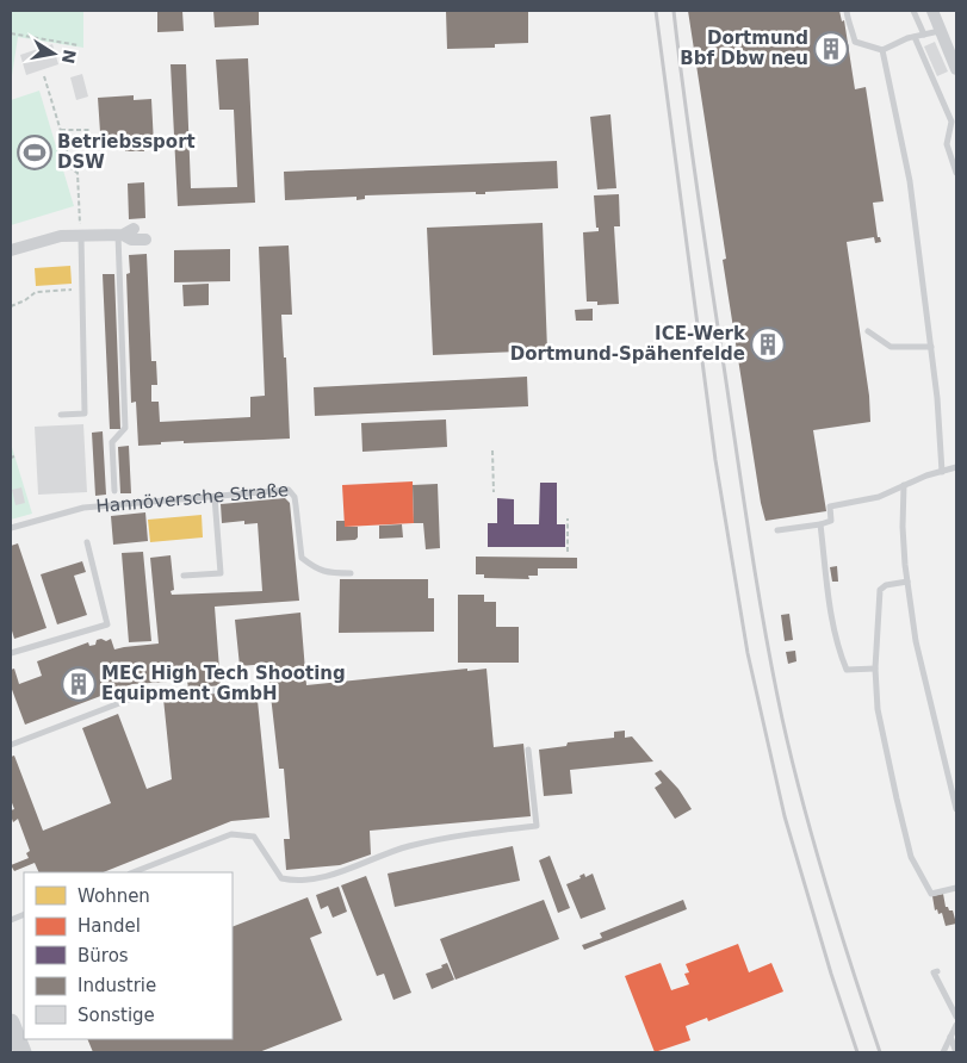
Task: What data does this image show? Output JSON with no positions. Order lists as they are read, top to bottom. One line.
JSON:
{"streets":{"lane":["Hannöversche Straße"]},"places":{"building":["Dortmund Bbf Dbw neu","ICE-Werk Dortmund-Spähenfelde","MEC High Tech Shooting Equipment GmbH"],"sports":["Betriebssport DSW"]},"legend":["Wohnen","Handel","Büros","Industrie","Sonstige"],"north":"right"}
